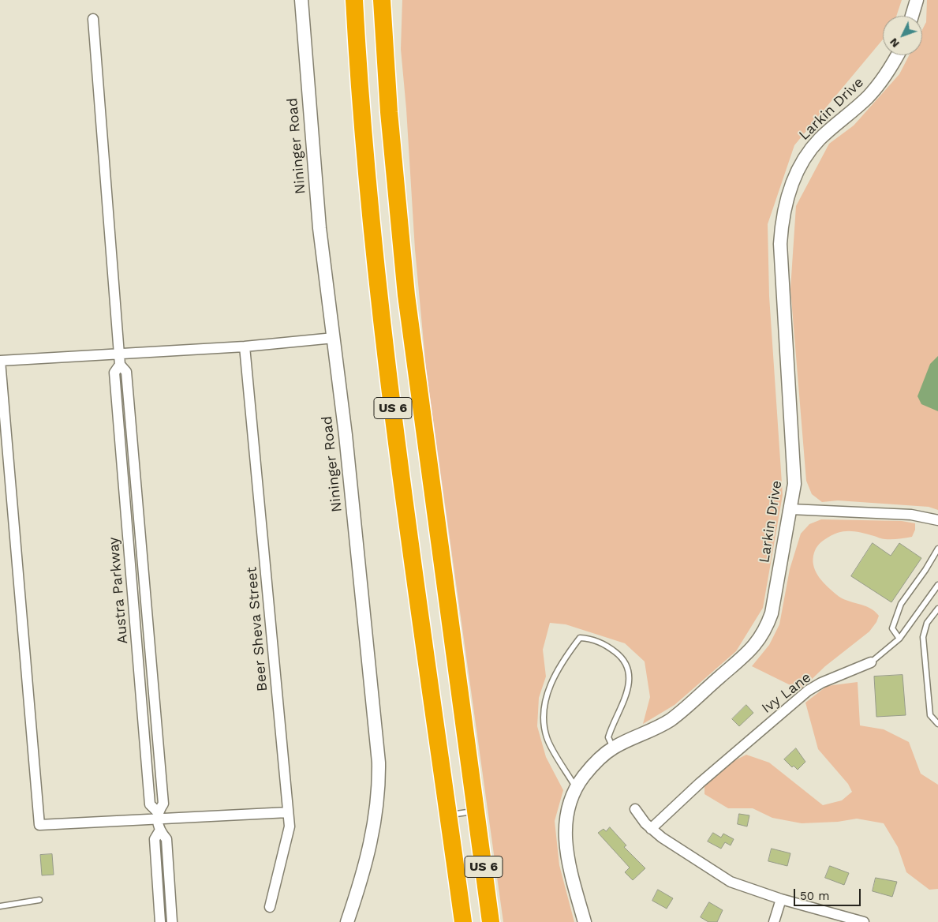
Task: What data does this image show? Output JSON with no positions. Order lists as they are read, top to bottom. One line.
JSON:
{"streets":{"highway":["US 6"],"street":["Larkin Drive","Nininger Road","Austra Parkway","Beer Sheva Street","Ivy Lane"]},"scale_bar":"50 m","north":"bottom left"}
